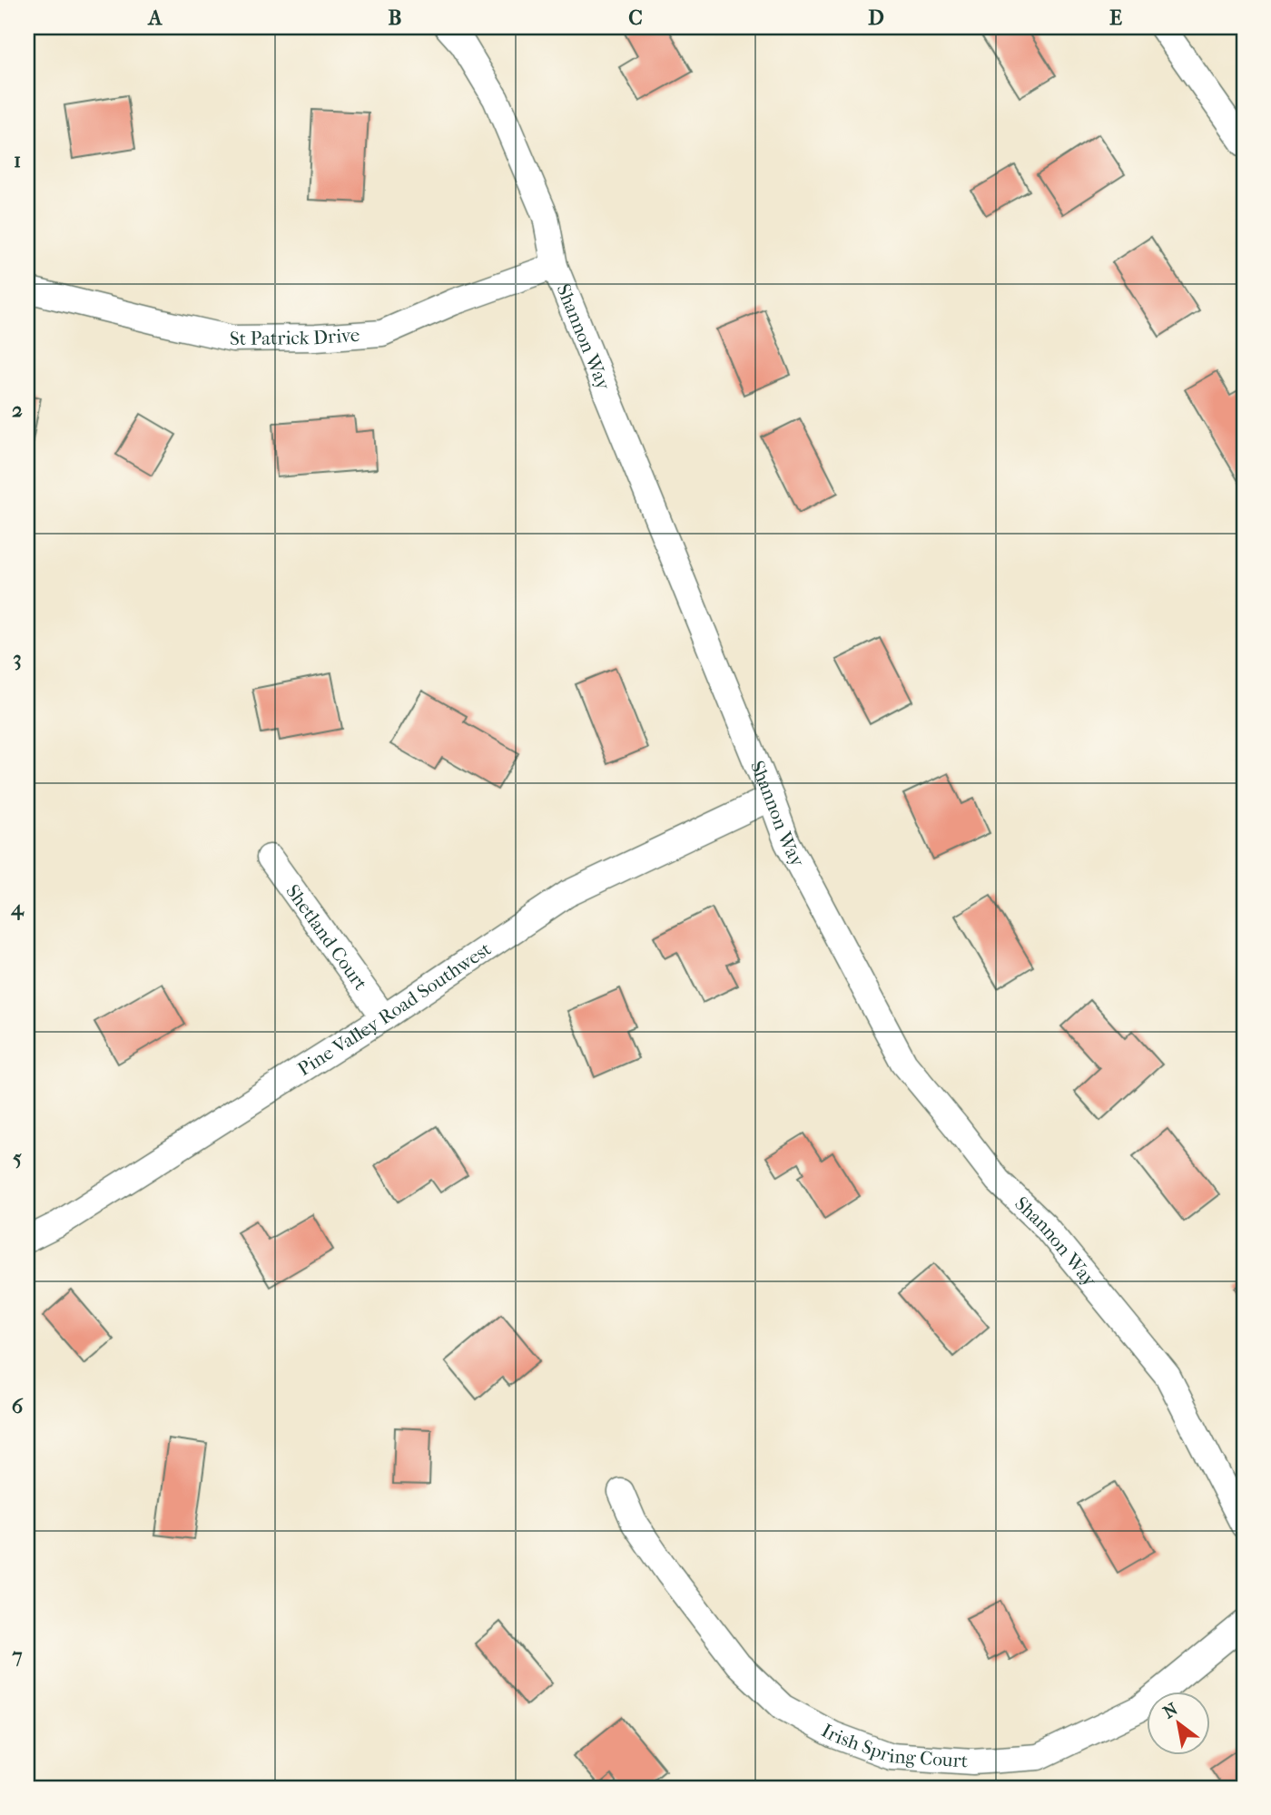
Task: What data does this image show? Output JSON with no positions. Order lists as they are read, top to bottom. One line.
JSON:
{"streets":{"street":["St Patrick Drive","Shannon Way","Shetland Court","Pine Valley Road Southwest","Irish Spring Court"]},"crossings":[["St Patrick Drive","Shannon Way"],["Shannon Way","Pine Valley Road Southwest"],["Shetland Court","Pine Valley Road Southwest"]],"north":"top left","grid":{"columns":["A","B","C","D","E"],"rows":["1","2","3","4","5","6","7"]}}
